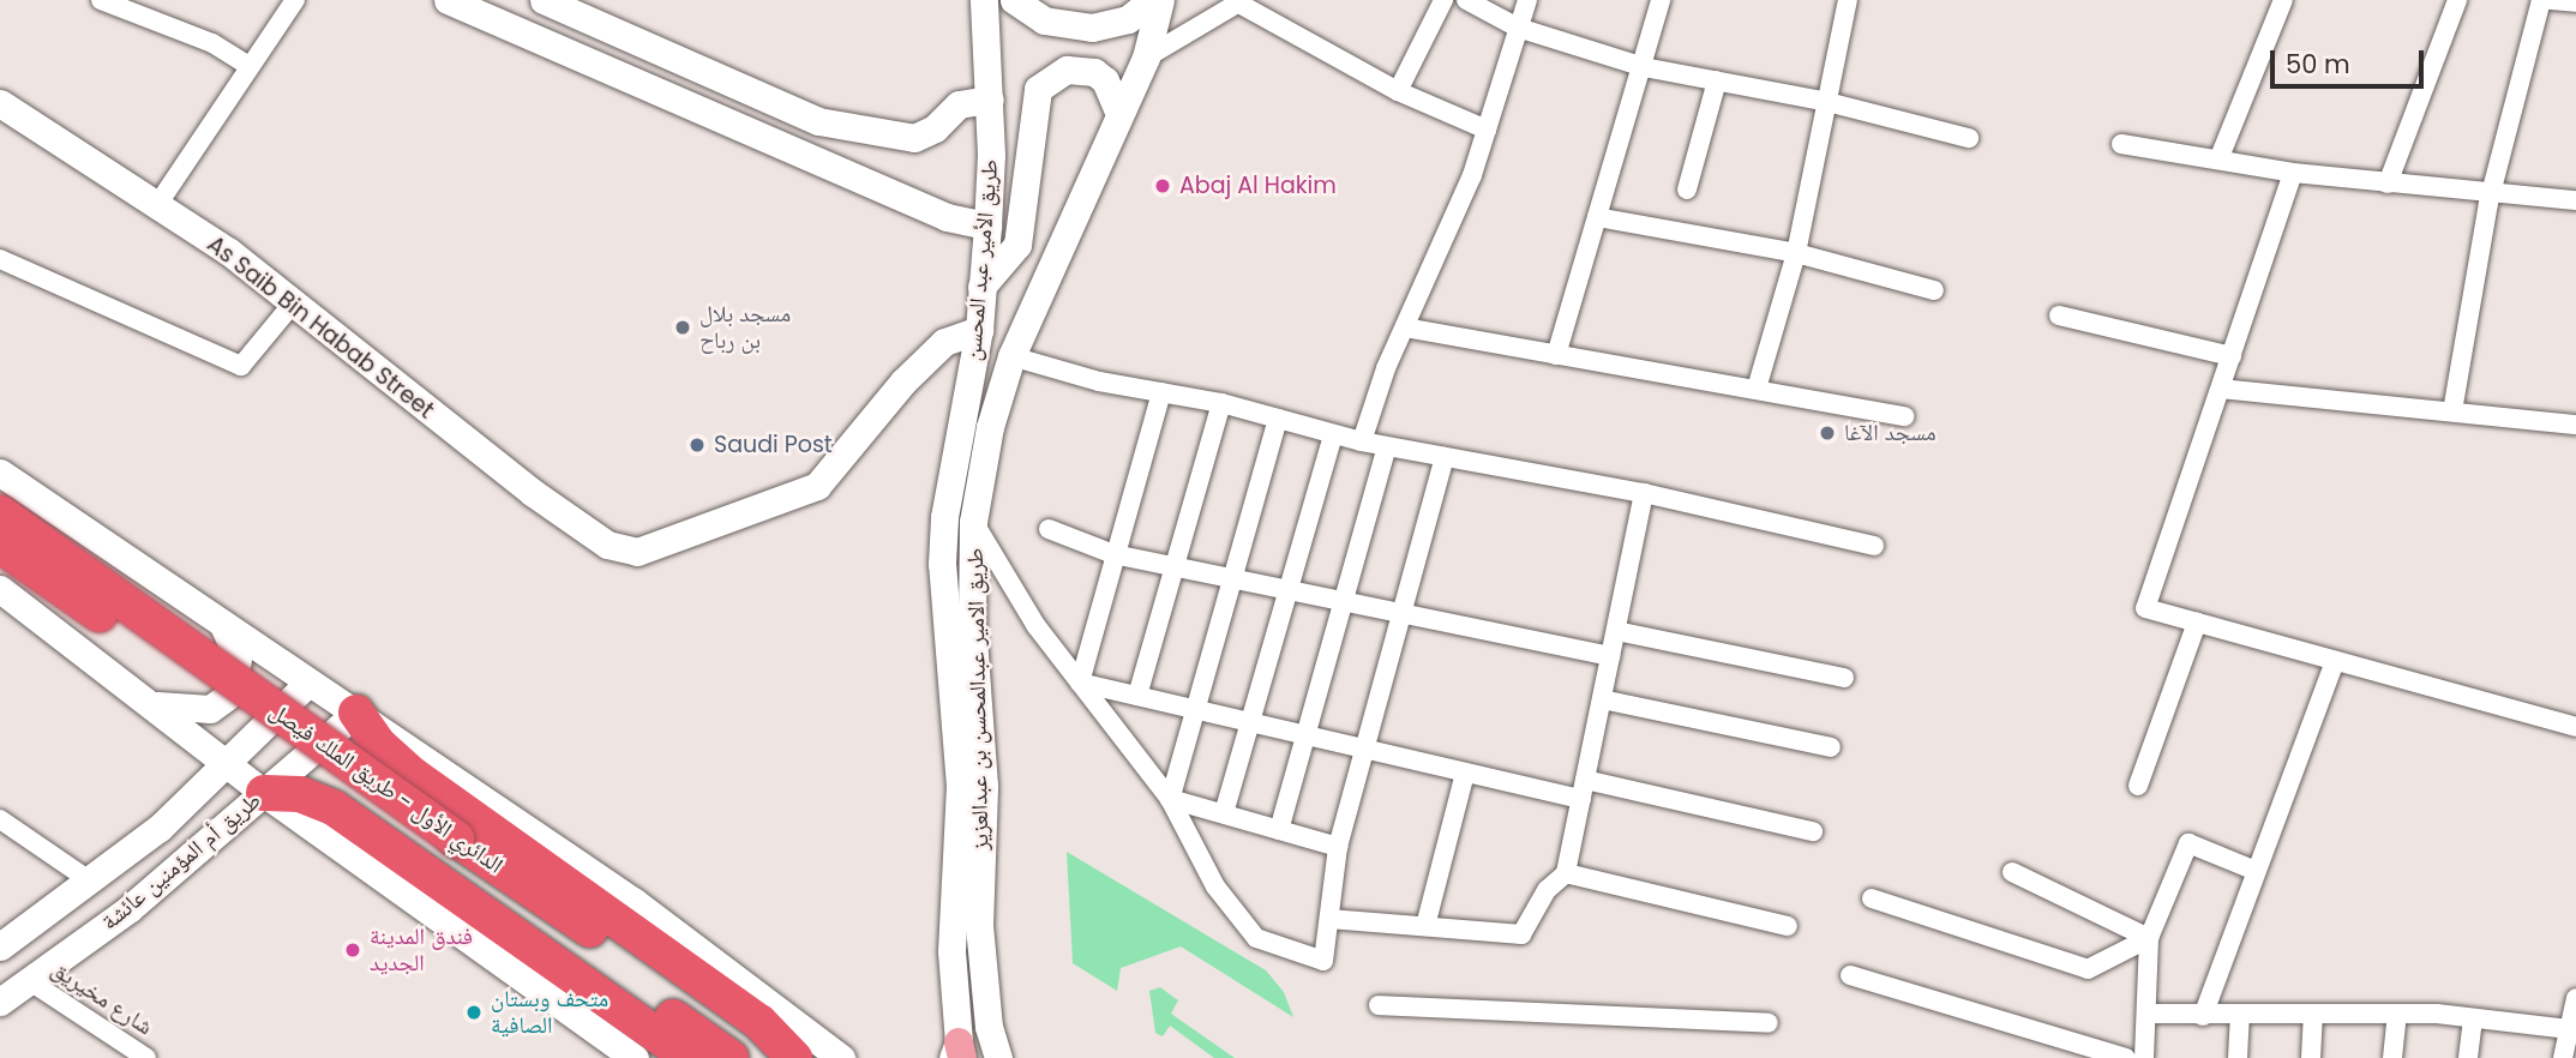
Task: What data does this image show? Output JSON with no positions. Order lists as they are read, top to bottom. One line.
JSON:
{"streets":{"highway":["الدائري الأول - طريق الملك فيصل"],"main road":["طريق الأمير عبد المحسن","As Saib Bin Habab Street","طريق الامير عبدالمحسن بن عبدالعزيز","طريق أم المؤمنين عائشة"],"street":["شارع مخيريق"]},"crossings":[["طريق الأمير عبد المحسن","As Saib Bin Habab Street"],["طريق الأمير عبد المحسن","طريق الامير عبدالمحسن بن عبدالعزيز"],["طريق أم المؤمنين عائشة","شارع مخيريق"]],"places":["Abaj Al Hakim","مسجد بلال بن رباح","مسجد الآغا","Saudi Post","فندق المدينة الجديد","متحف وبستان الصافية"],"scale_bar":"50 m"}
